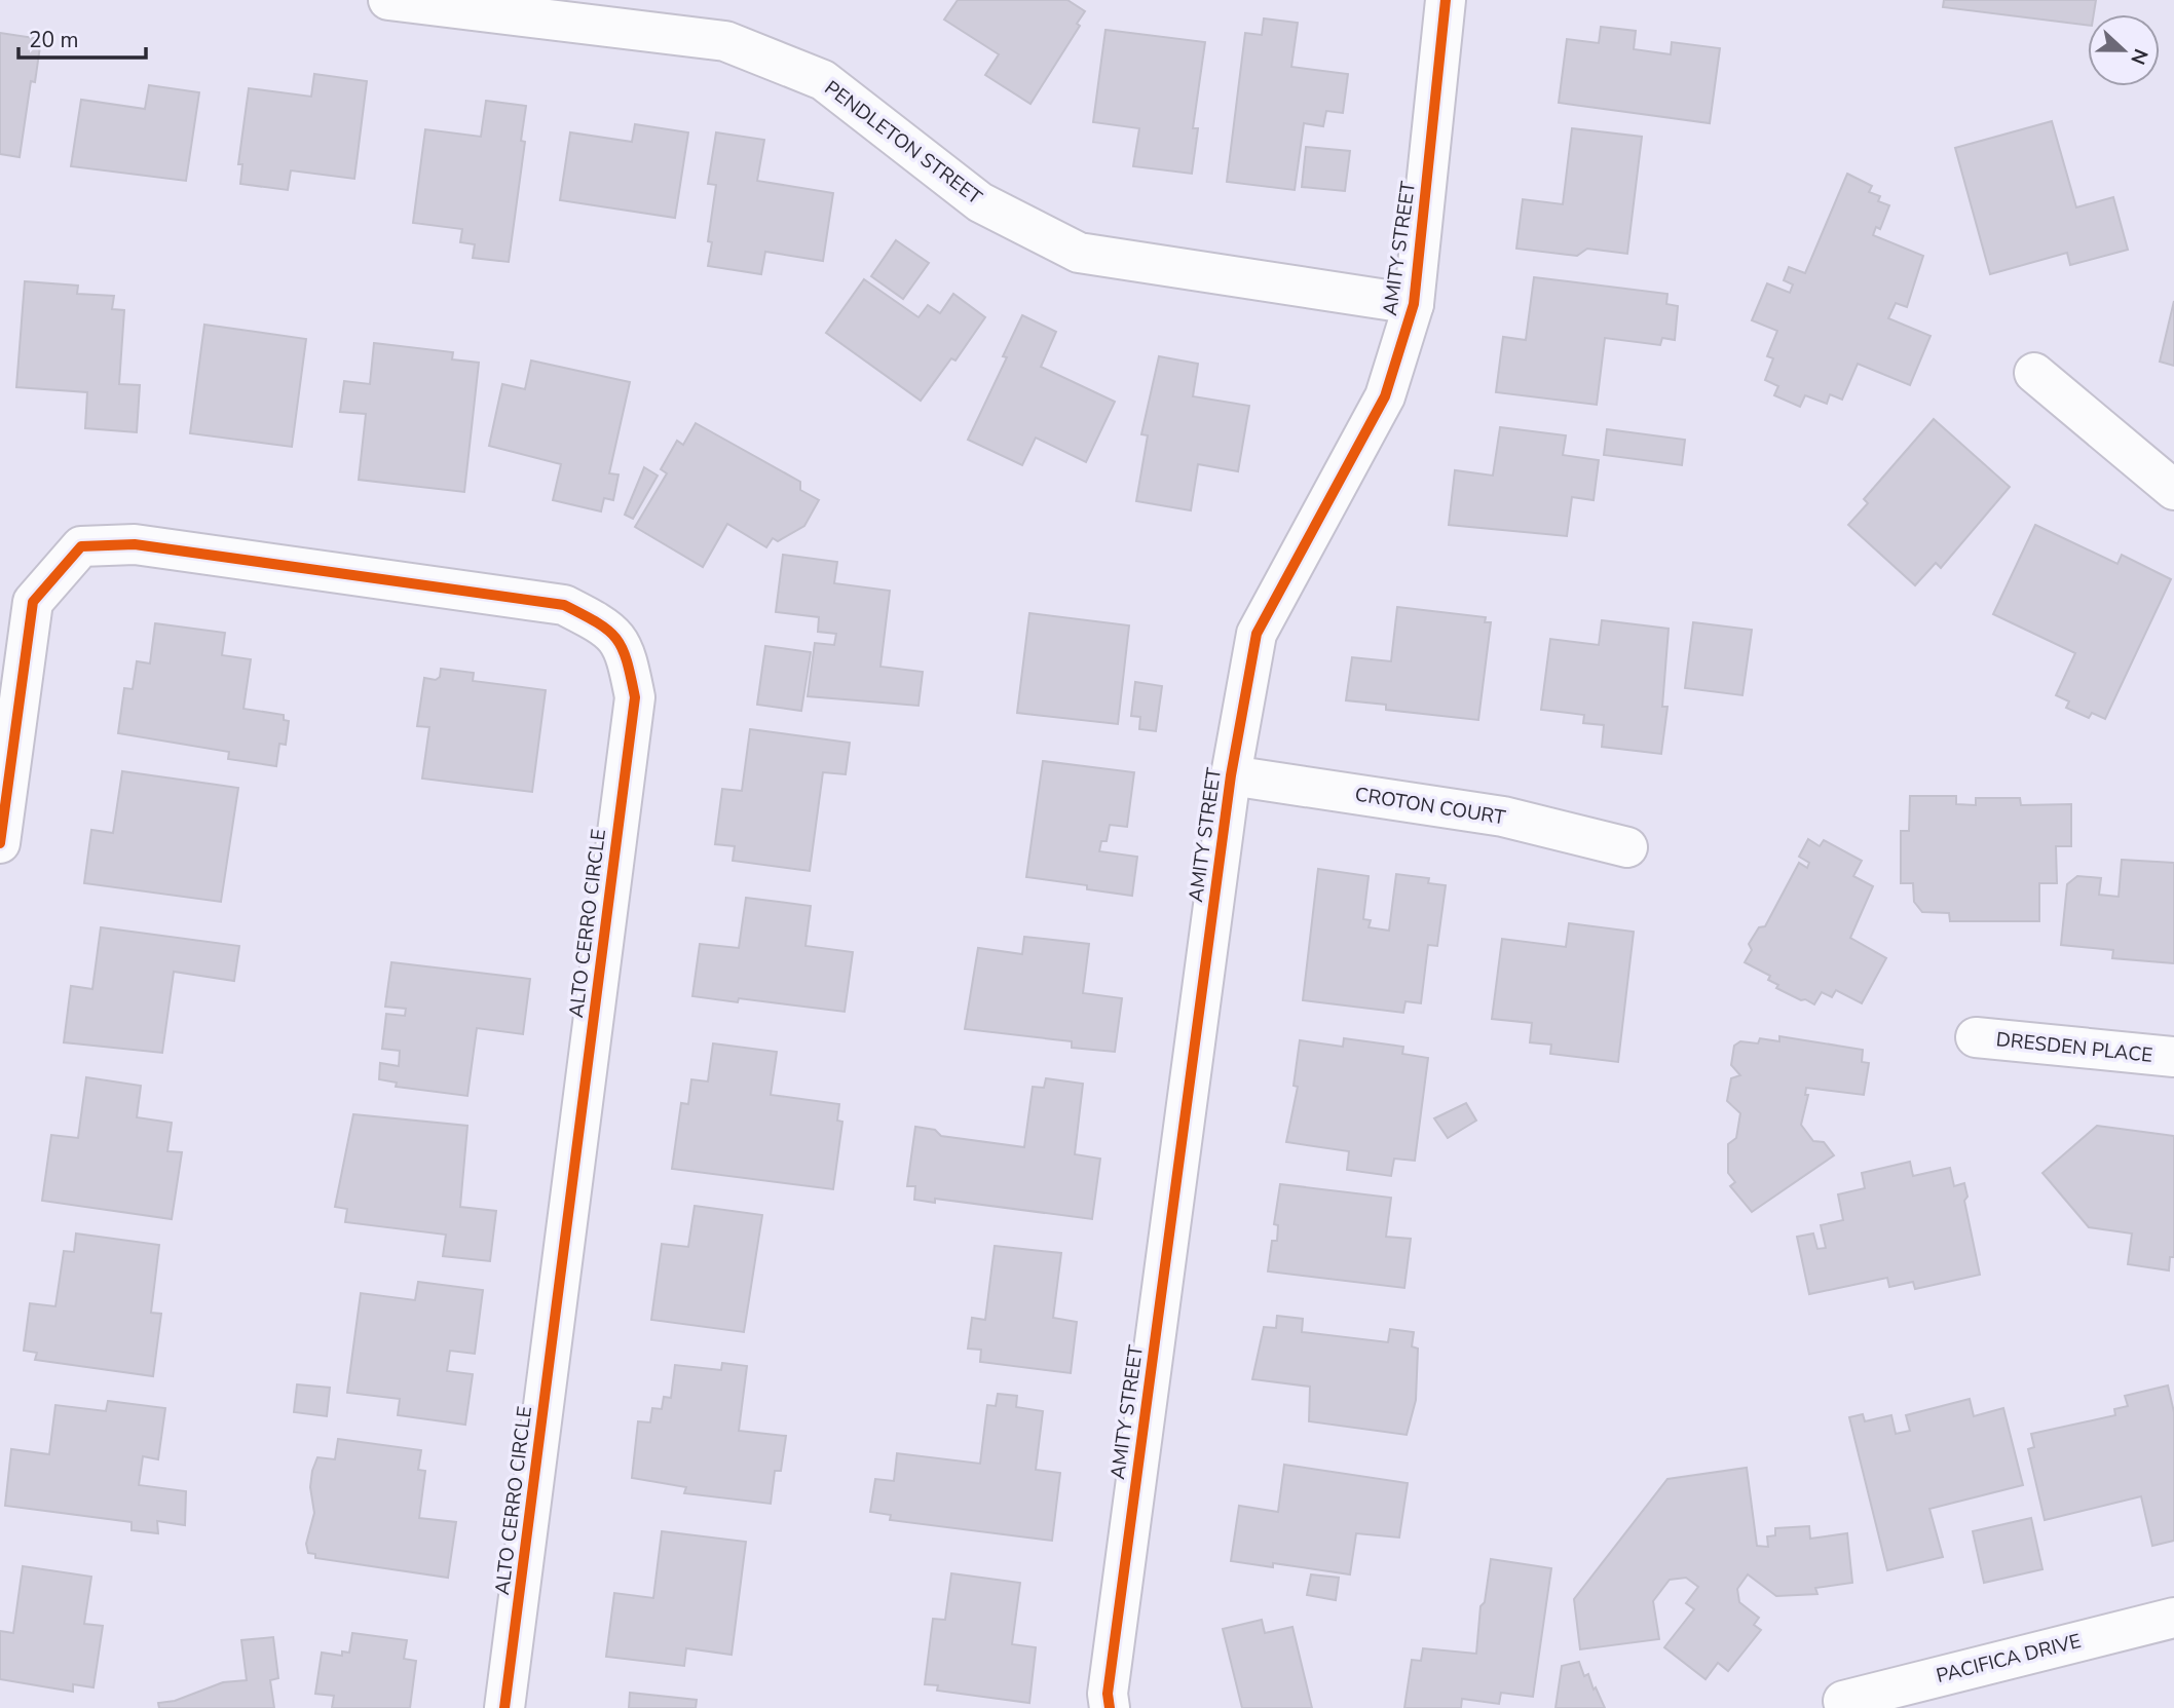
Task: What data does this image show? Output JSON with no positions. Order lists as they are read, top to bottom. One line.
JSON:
{"streets":{"street":["PENDLETON STREET","AMITY STREET","CROTON COURT","ALTO CERRO CIRCLE","DRESDEN PLACE","PACIFICA DRIVE"]},"crossings":[["PENDLETON STREET","AMITY STREET"],["AMITY STREET","CROTON COURT"]],"scale_bar":"20 m","north":"right"}
